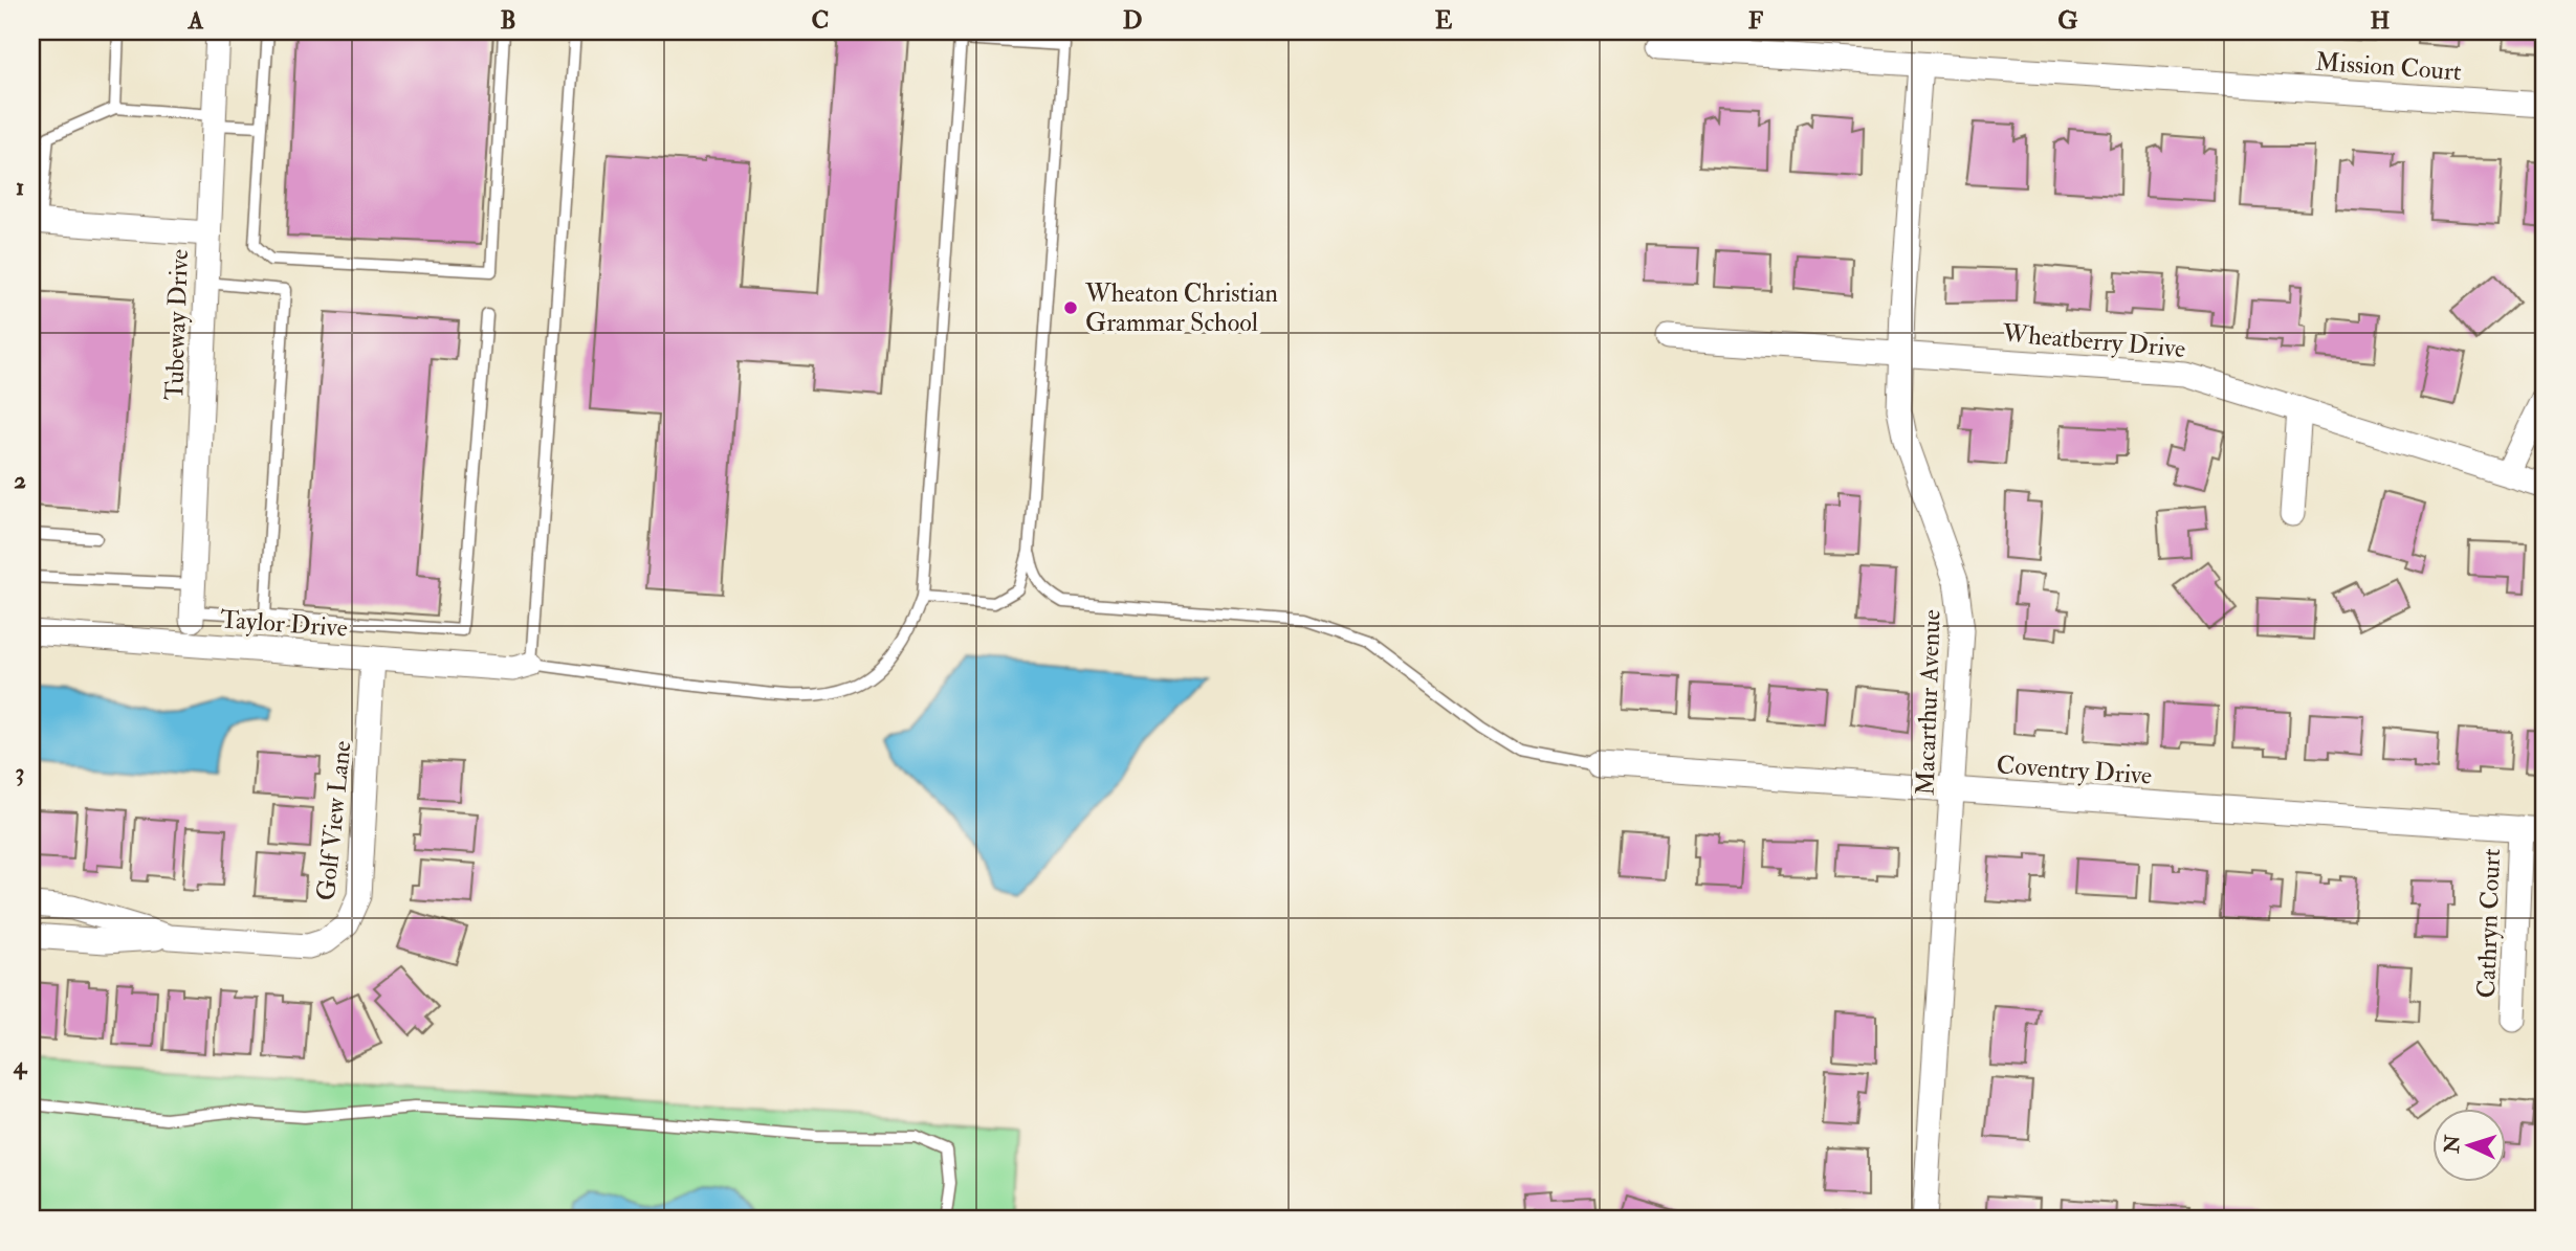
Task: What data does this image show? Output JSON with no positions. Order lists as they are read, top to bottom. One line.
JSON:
{"streets":{"street":["Mission Court","Tubeway Drive","Wheatberry Drive","Taylor Drive","Macarthur Avenue","Coventry Drive","Golf View Lane","Cathryn Court"]},"crossings":[["Mission Court","Macarthur Avenue"],["Wheatberry Drive","Macarthur Avenue"],["Taylor Drive","Golf View Lane"],["Macarthur Avenue","Coventry Drive"],["Coventry Drive","Cathryn Court"]],"places":["Wheaton Christian Grammar School"],"north":"left","grid":{"columns":["A","B","C","D","E","F","G","H"],"rows":["1","2","3","4"]}}
